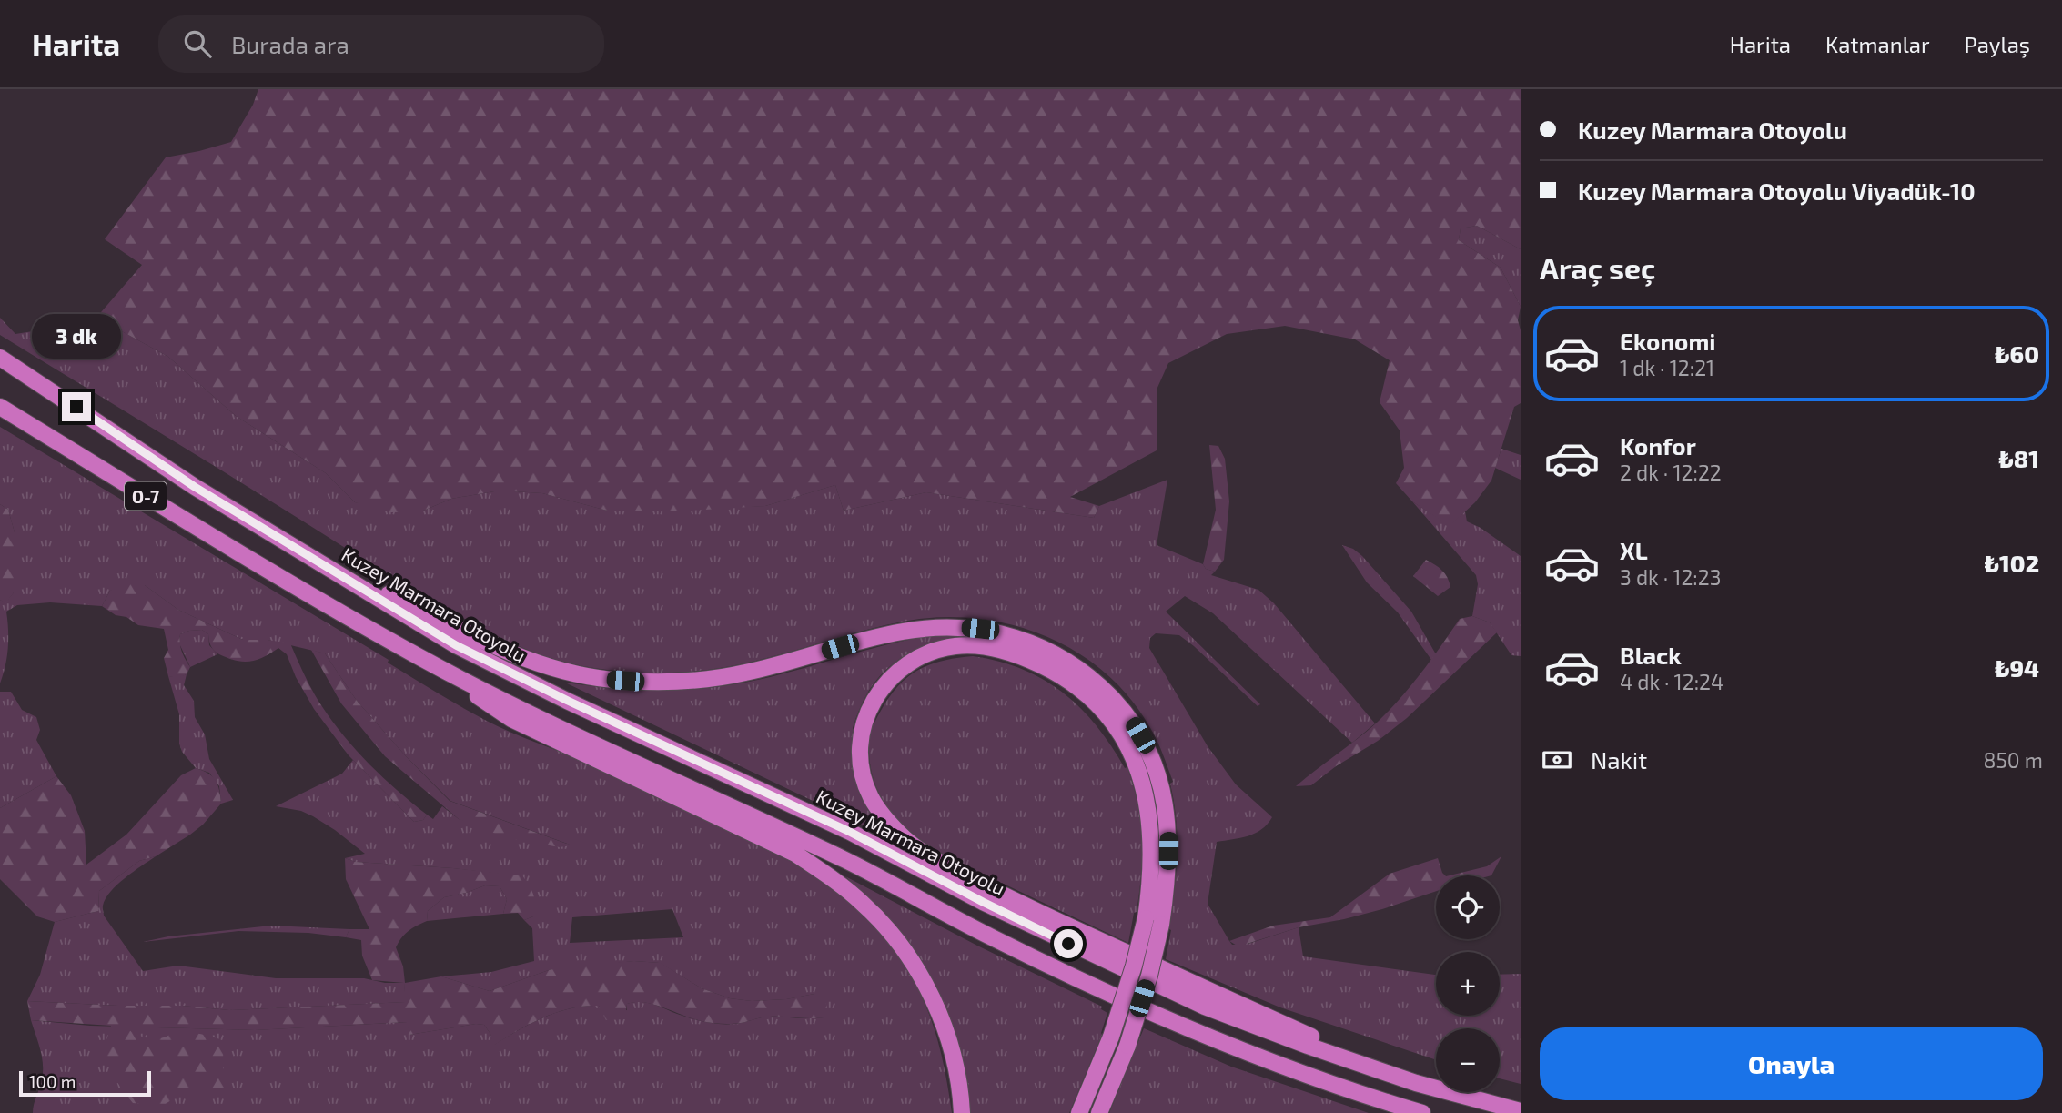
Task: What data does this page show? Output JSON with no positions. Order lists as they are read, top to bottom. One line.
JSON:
{"streets":{"highway":["O-7","Kuzey Marmara Otoyolu"]},"crossings":[["O-7","Kuzey Marmara Otoyolu"]],"scale_bar":"100 m","page":{"header":"Harita","search":"Burada ara","nav":["Harita","Katmanlar","Paylaş"],"banner":["Kuzey Marmara Otoyolu","Kuzey Marmara Otoyolu Viyadük-10"],"heading":"Araç seç","list":[{"name":"Ekonomi","note":"1 dk · 12:21","value":"₺60"},{"name":"Konfor","note":"2 dk · 12:22","value":"₺81"},{"name":"XL","note":"3 dk · 12:23","value":"₺102"},{"name":"Black","note":"4 dk · 12:24","value":"₺94"}],"bubble":"3 dk","pay":["Nakit","850 m"],"map_buttons":["+","−"],"buttons":"Onayla","scale":"100 m"}}
